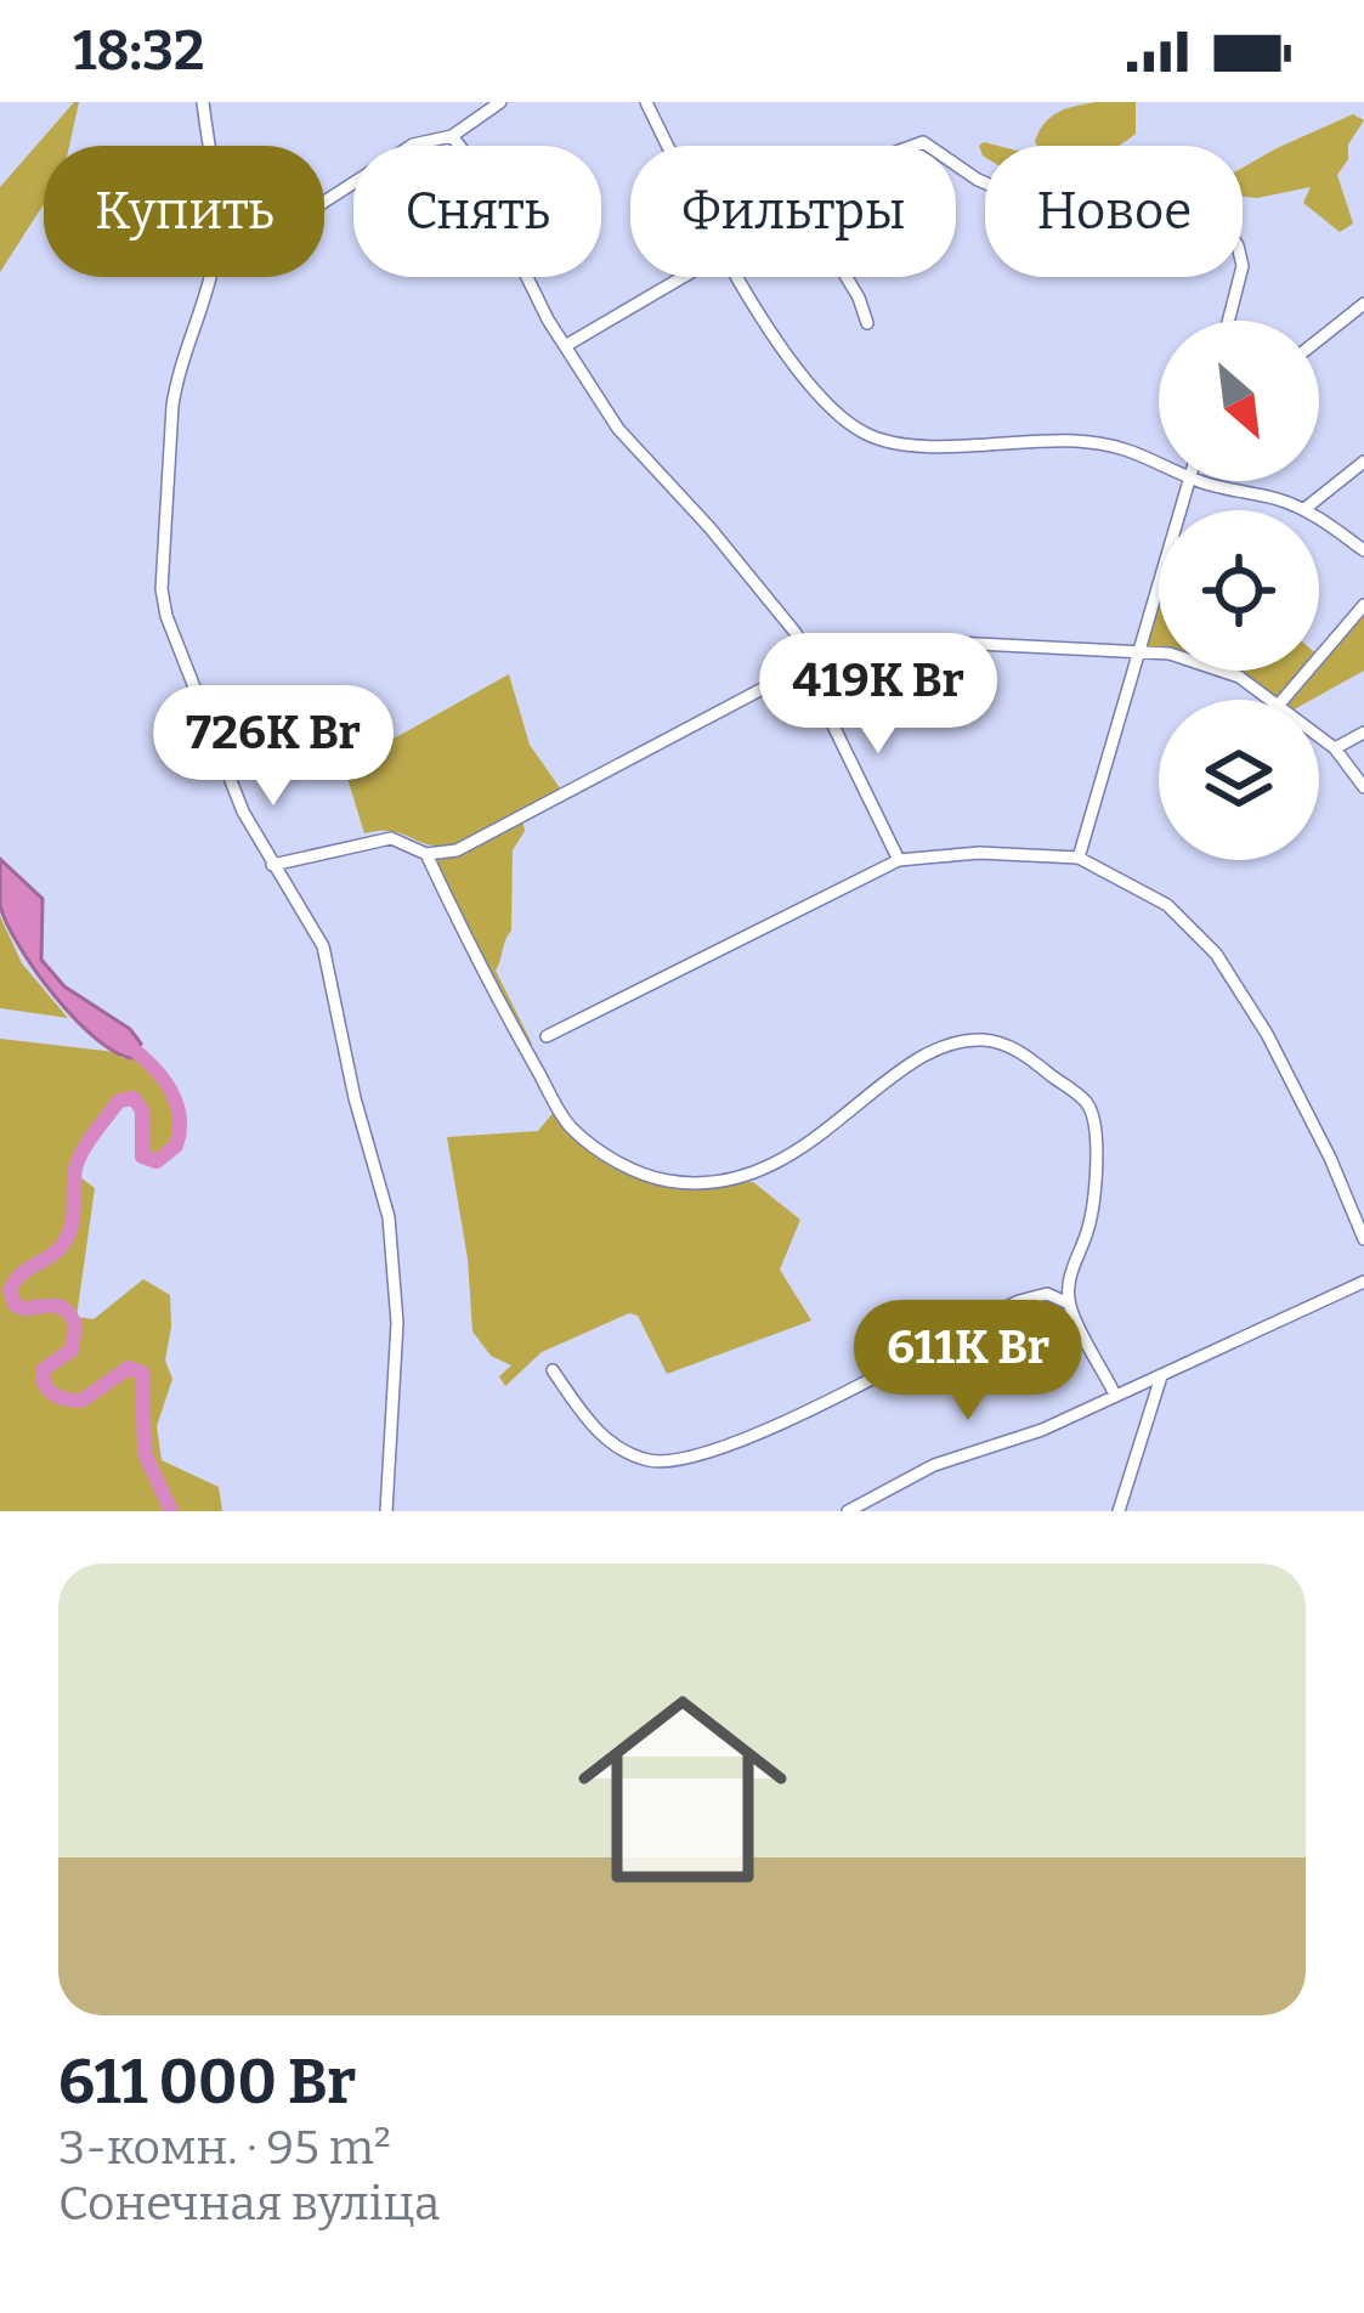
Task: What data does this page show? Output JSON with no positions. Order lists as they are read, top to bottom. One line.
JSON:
{"north":"bottom right","page":{"status":"18:32","chip":["Купить","Снять","Фильтры","Новое"],"price":["419K Br","726K Br","611K Br"],"list":[{"name":"611 000 Br","note":"3-комн. · 95 m² · Сонечная вуліца"}]}}
